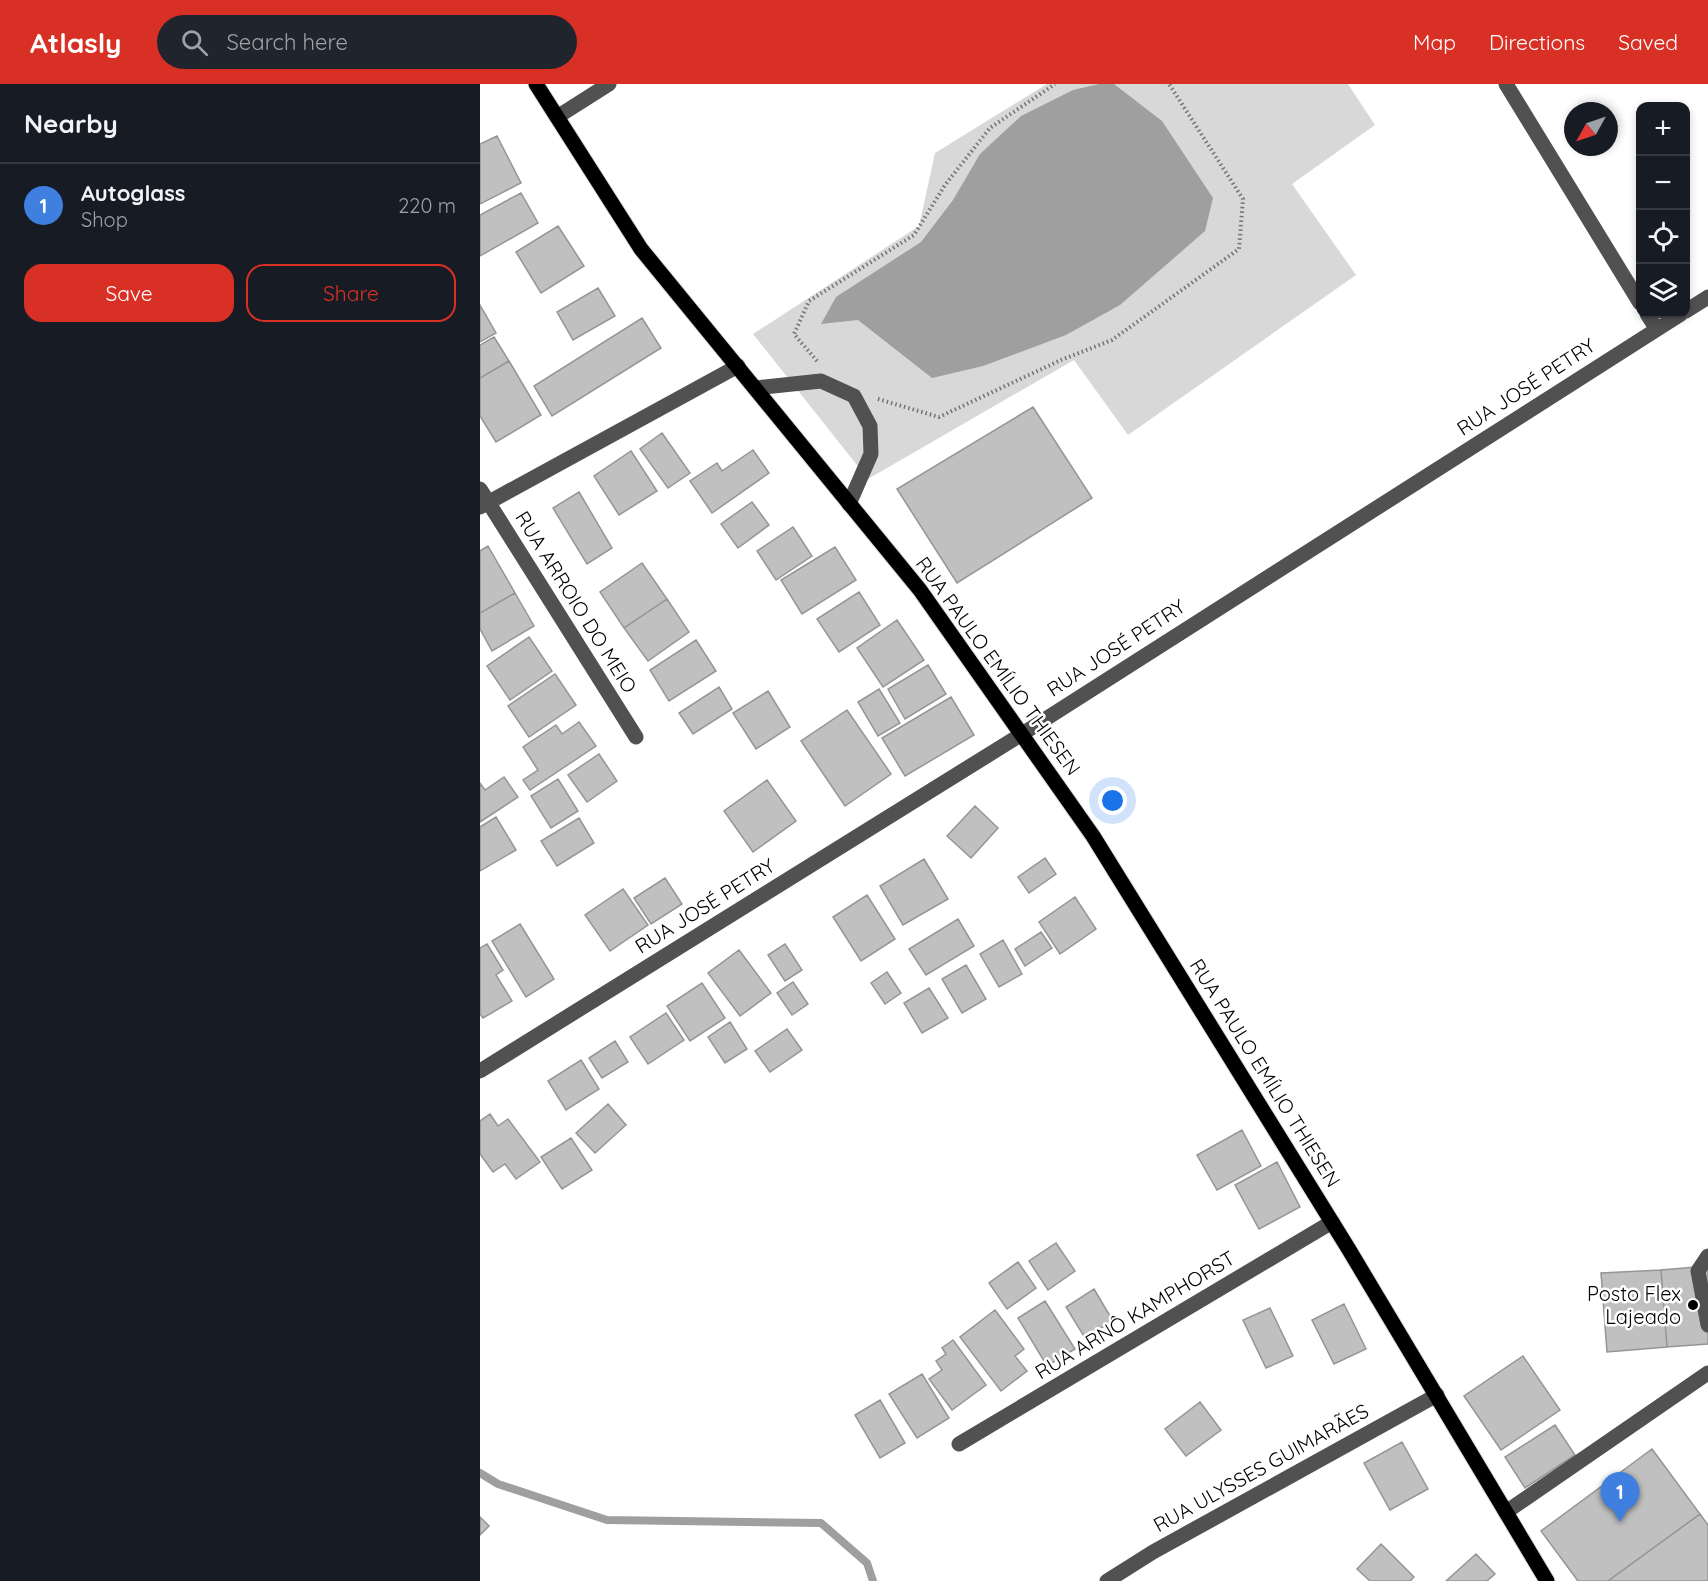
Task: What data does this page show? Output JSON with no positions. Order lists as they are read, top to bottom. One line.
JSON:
{"streets":{"main road":["RUA PAULO EMÍLIO THIESEN"],"street":["RUA JOSÉ PETRY","RUA ARROIO DO MEIO","RUA ARNÔ KAMPHORST","RUA ULYSSES GUIMARÃES"]},"crossings":[["RUA JOSÉ PETRY","RUA PAULO EMÍLIO THIESEN"],["RUA PAULO EMÍLIO THIESEN","RUA ARNÔ KAMPHORST"],["RUA PAULO EMÍLIO THIESEN","RUA ULYSSES GUIMARÃES"]],"places":["Posto Flex Lajeado"],"north":"bottom left","page":{"header":"Atlasly","search":"Search here","nav":["Map","Directions","Saved"],"heading":"Nearby","map_buttons":["+","−"],"list":[{"mark":"1","name":"Autoglass","note":"Shop","value":"220 m"}],"buttons":["Save","Share"],"pins":"1"}}
